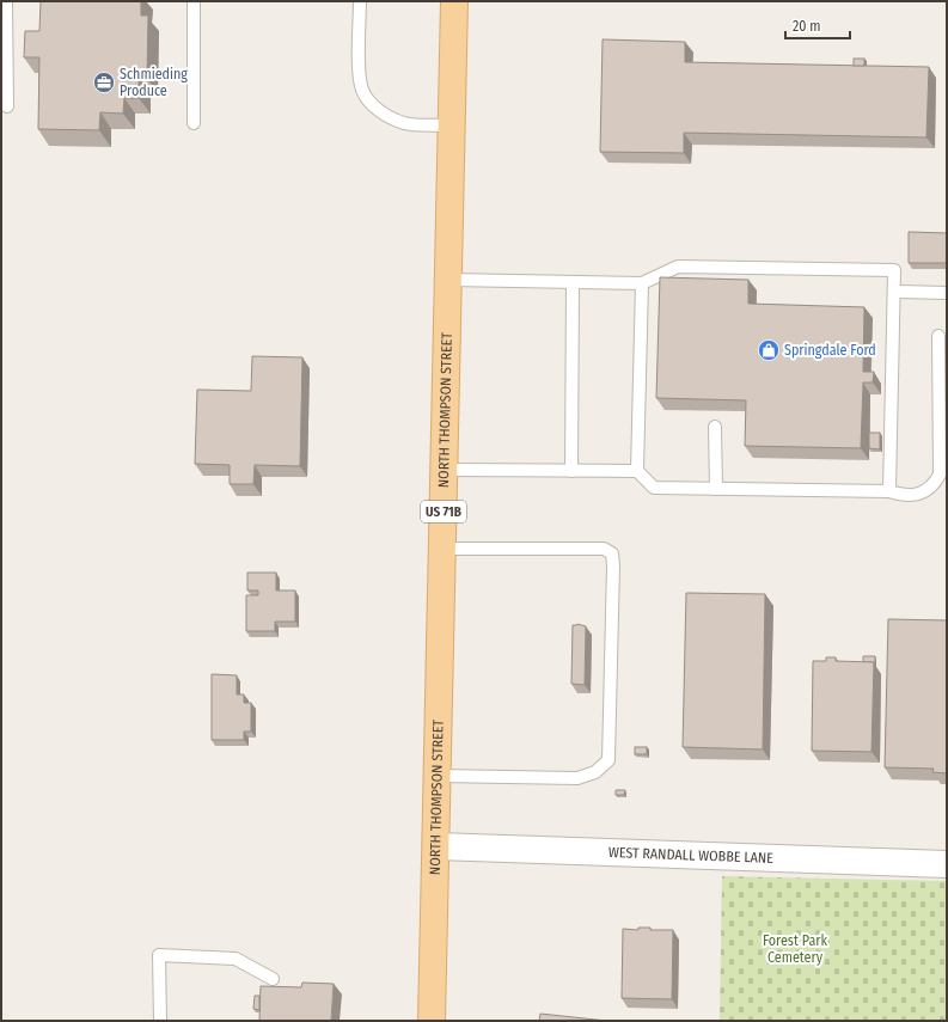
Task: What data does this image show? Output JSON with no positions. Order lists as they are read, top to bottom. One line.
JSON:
{"streets":{"main road":["NORTH THOMPSON STREET","US 71B"],"street":["WEST RANDALL WOBBE LANE"]},"crossings":[["NORTH THOMPSON STREET","WEST RANDALL WOBBE LANE"]],"parks":["Forest Park Cemetery"],"places":{"office":["Schmieding Produce"],"shop":["Springdale Ford"]},"scale_bar":"20 m"}
